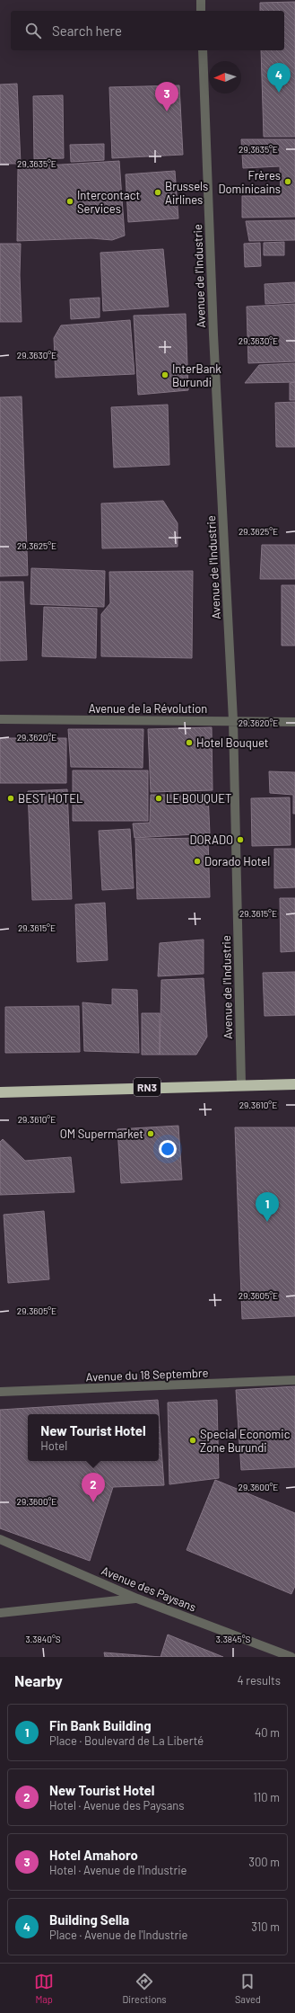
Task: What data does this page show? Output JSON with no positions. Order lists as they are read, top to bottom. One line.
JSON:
{"streets":{"highway":["RN3"],"street":["Avenue de l'Industrie","Avenue de la Révolution","Avenue du 18 Septembre","Avenue des Paysans"]},"crossings":[["Avenue de l'Industrie","Avenue de la Révolution"],["Avenue de l'Industrie","RN3"]],"places":["Frères Dominicains","Brussels Airlines","Intercontact Services","InterBank Burundi","Hotel Bouquet","BEST HOTEL","LE BOUQUET","DORADO","Dorado Hotel","OM Supermarket","Special Economic Zone Burundi"],"north":"left","page":{"search":"Search here","pins":["4","3","1","2"],"popup":["New Tourist Hotel","Hotel"],"heading":["Nearby","4 results"],"list":[{"mark":"1","name":"Fin Bank Building","note":"Place · Boulevard de La Liberté","value":"40 m"},{"mark":"2","name":"New Tourist Hotel","note":"Hotel · Avenue des Paysans","value":"110 m"},{"mark":"3","name":"Hotel Amahoro","note":"Hotel · Avenue de l'Industrie","value":"300 m"},{"mark":"4","name":"Building Sella","note":"Place · Avenue de l'Industrie","value":"310 m"}],"nav":["Map","Directions","Saved"]},"coordinates":["29.3635°E","29.3630°E","29.3625°E","29.3620°E","29.3615°E","29.3610°E","29.3605°E","29.3600°E","3.3840°S","3.3845°S"]}
